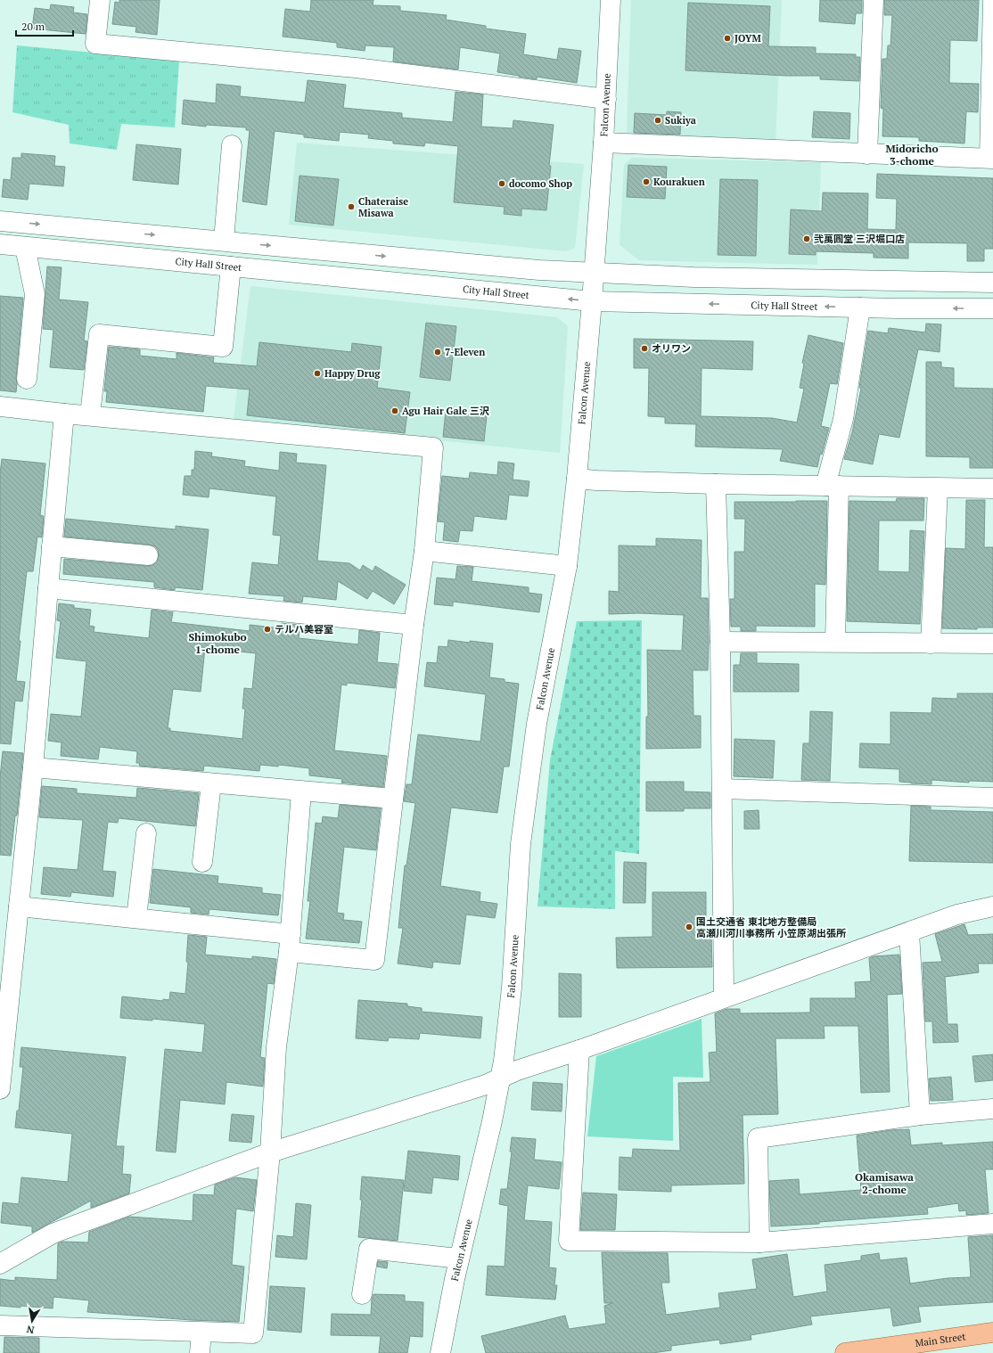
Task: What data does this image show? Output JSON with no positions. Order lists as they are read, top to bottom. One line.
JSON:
{"streets":{"main road":["Main Street"],"street":["Falcon Avenue","City Hall Street"]},"crossings":[["Falcon Avenue","City Hall Street"]],"districts":["Midoricho 3-chome","Shimokubo 1-chome","Okamisawa 2-chome"],"places":["JOYM","Sukiya","Kourakuen","docomo Shop","Chateraise Misawa","弐萬圓堂 三沢堀口店","オリワン","7-Eleven","Happy Drug","Agu Hair Gale 三沢","テルハ美容室","国土交通省 東北地方整備局 高瀬川河川事務所 小笠原湖出張所"],"scale_bar":"20 m","north":"bottom"}
